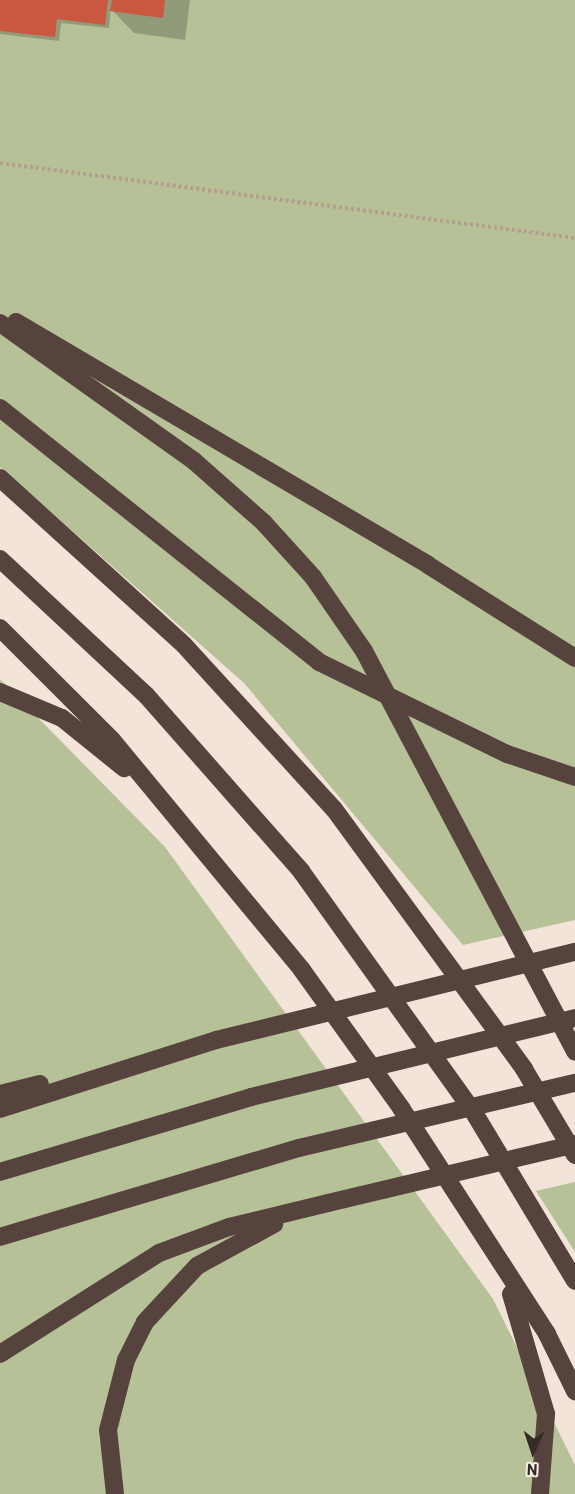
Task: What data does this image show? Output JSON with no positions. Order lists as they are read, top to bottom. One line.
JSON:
{"north":"bottom"}
